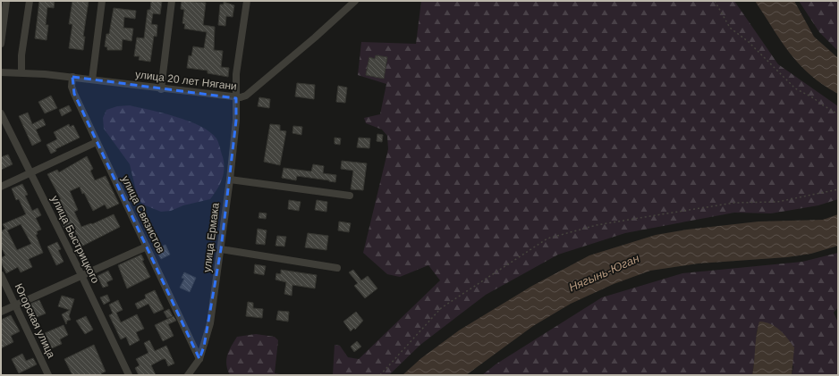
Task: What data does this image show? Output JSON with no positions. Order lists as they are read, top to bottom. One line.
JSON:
{"streets":{"street":["улица 20 лет Нягани","улица Связистов","улица Ермака","улица Быстрицкого","Югорская улица"]},"crossings":[["улица 20 лет Нягани","улица Связистов"],["улица 20 лет Нягани","улица Ермака"],["улица Связистов","улица Ермака"]],"water":["Нягынь-Юган"]}
